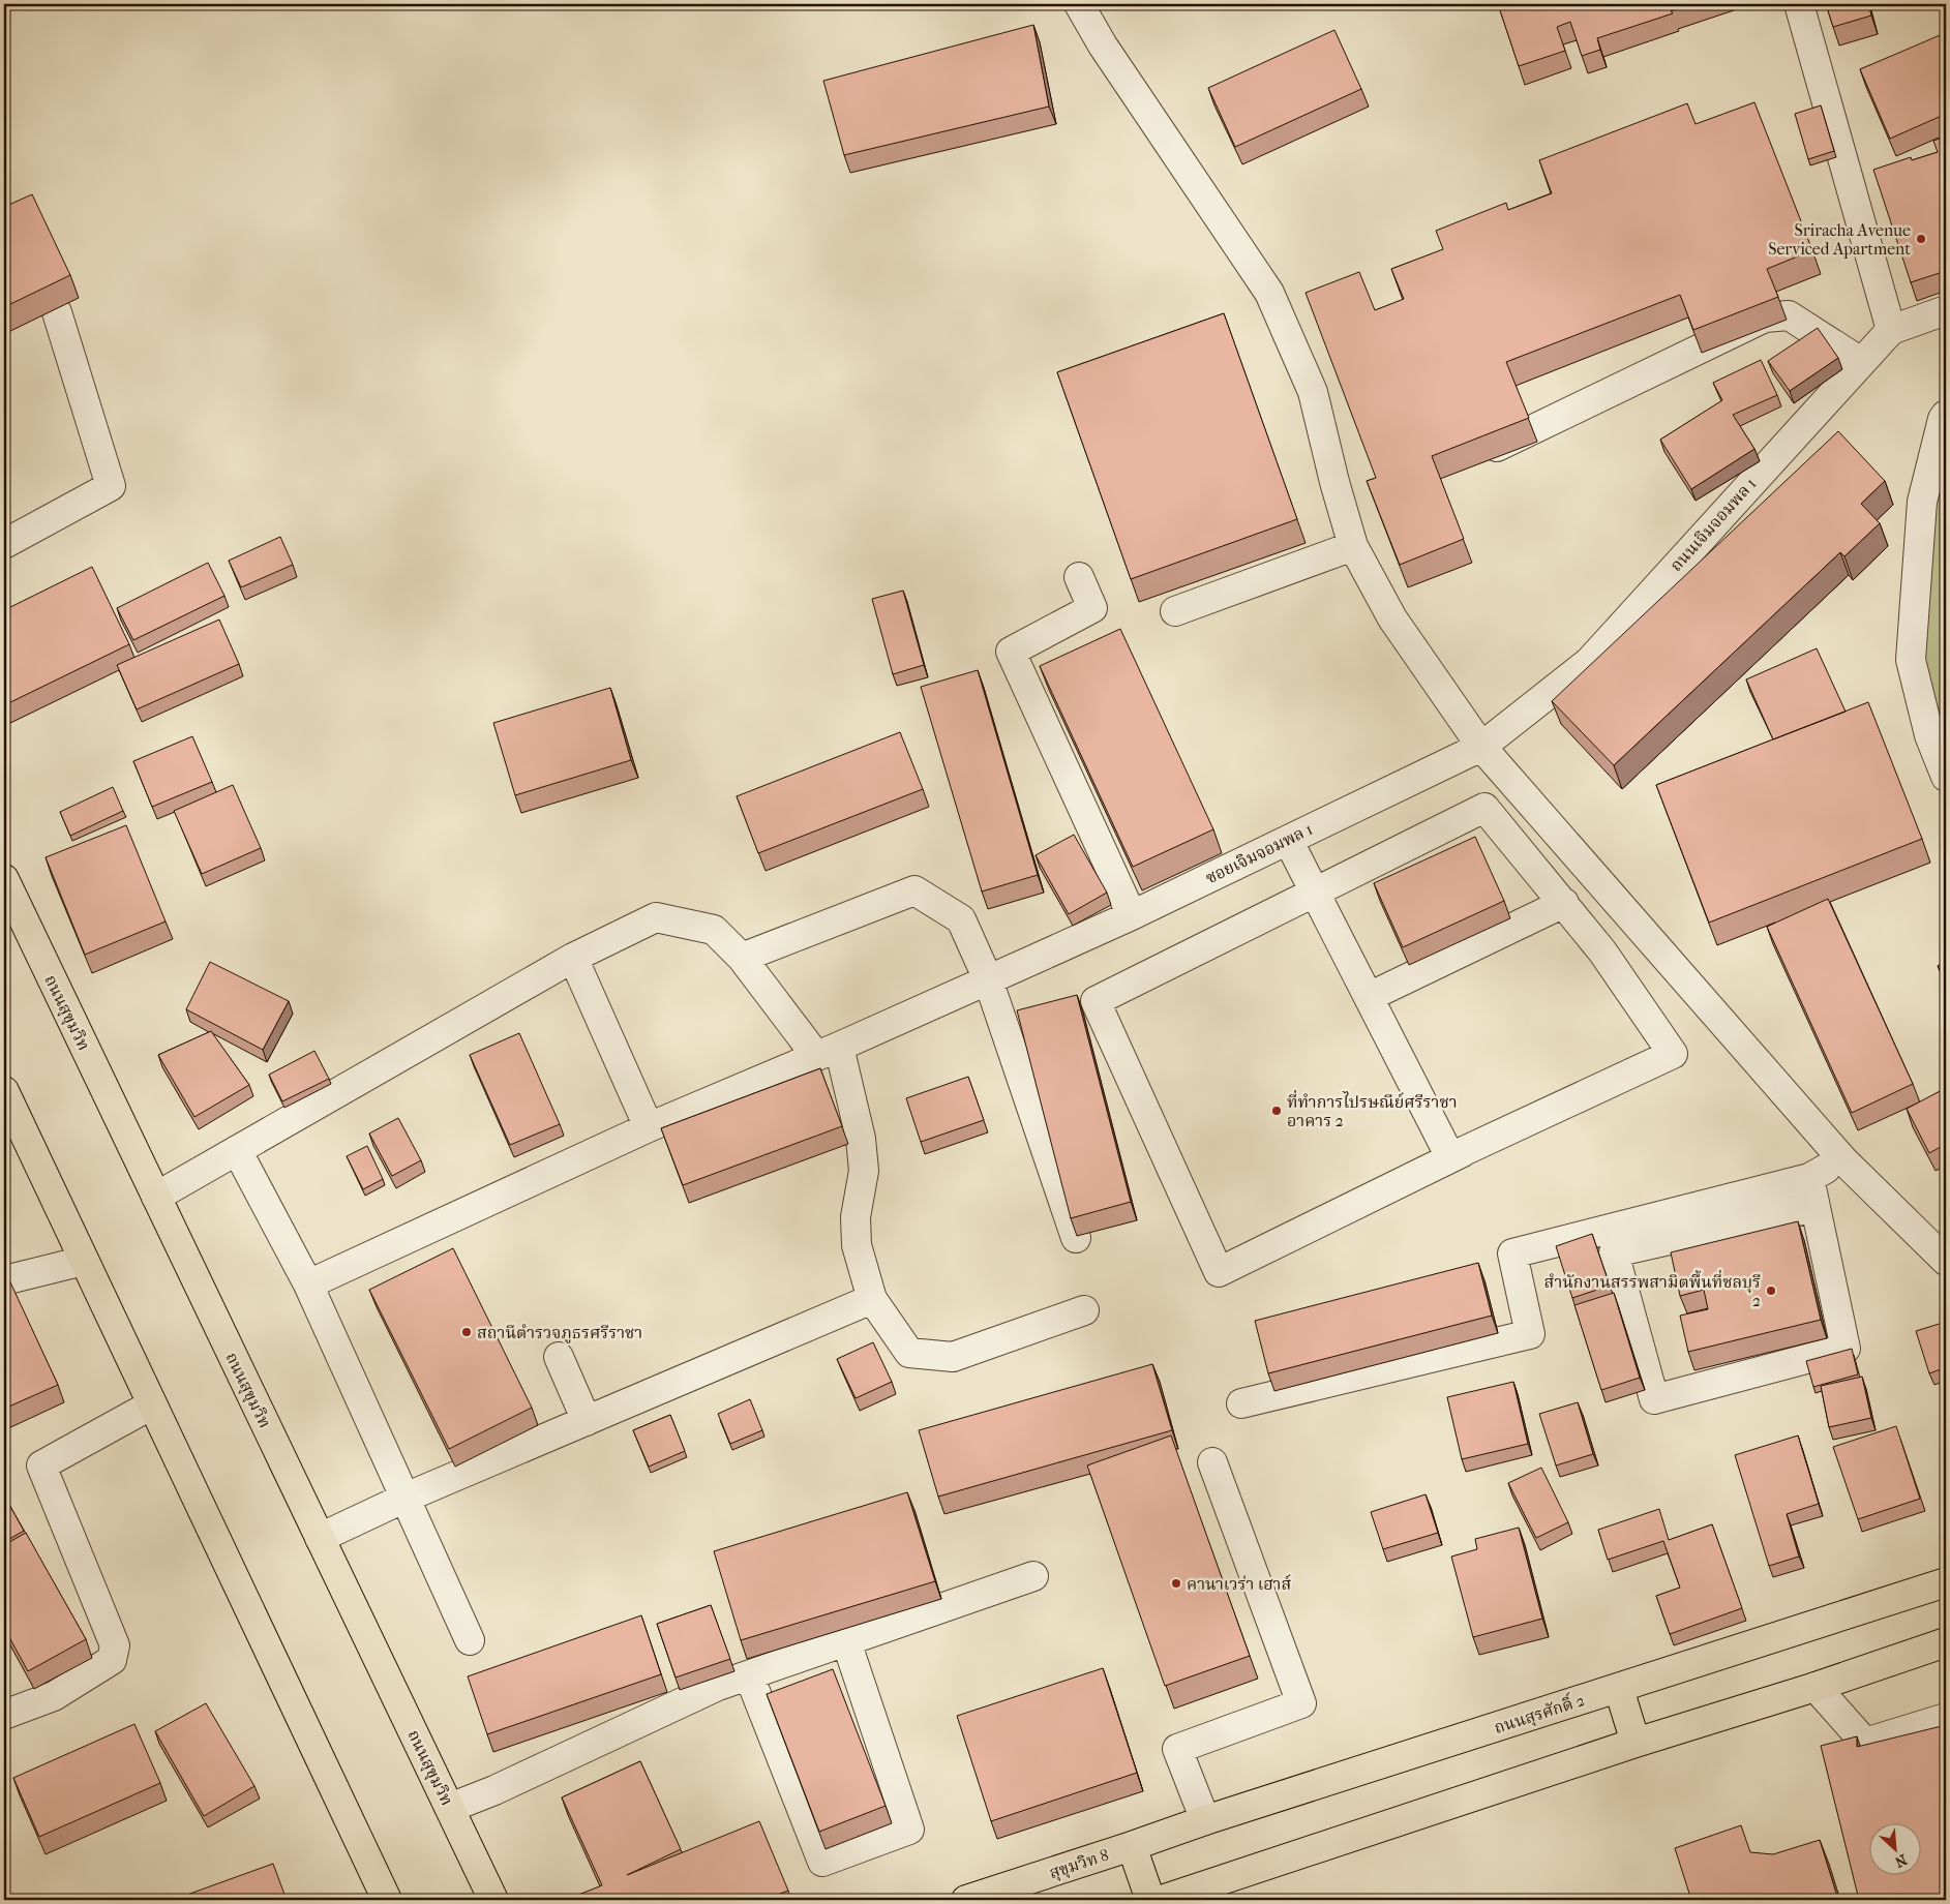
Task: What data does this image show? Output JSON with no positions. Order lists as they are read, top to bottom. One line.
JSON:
{"streets":{"main road":["ถนนสุขุมวิท","ถนนสุรศักดิ์ 2","สุขุมวิท 8"],"street":["ถนนเจิมจอมพล 1","ซอยเจิมจอมพล 1"]},"crossings":[["ถนนเจิมจอมพล 1","ซอยเจิมจอมพล 1"],["ถนนสุรศักดิ์ 2","สุขุมวิท 8"]],"places":["Sriracha Avenue Serviced Apartment","ที่ทำการไปรษณีย์ศรีราชา อาคาร 2","สำนักงานสรรพสามิตพื้นที่ชลบุรี 2","สถานีตำรวจภูธรศรีราชา","คานาเวร่า เฮาส์"],"north":"bottom right"}
